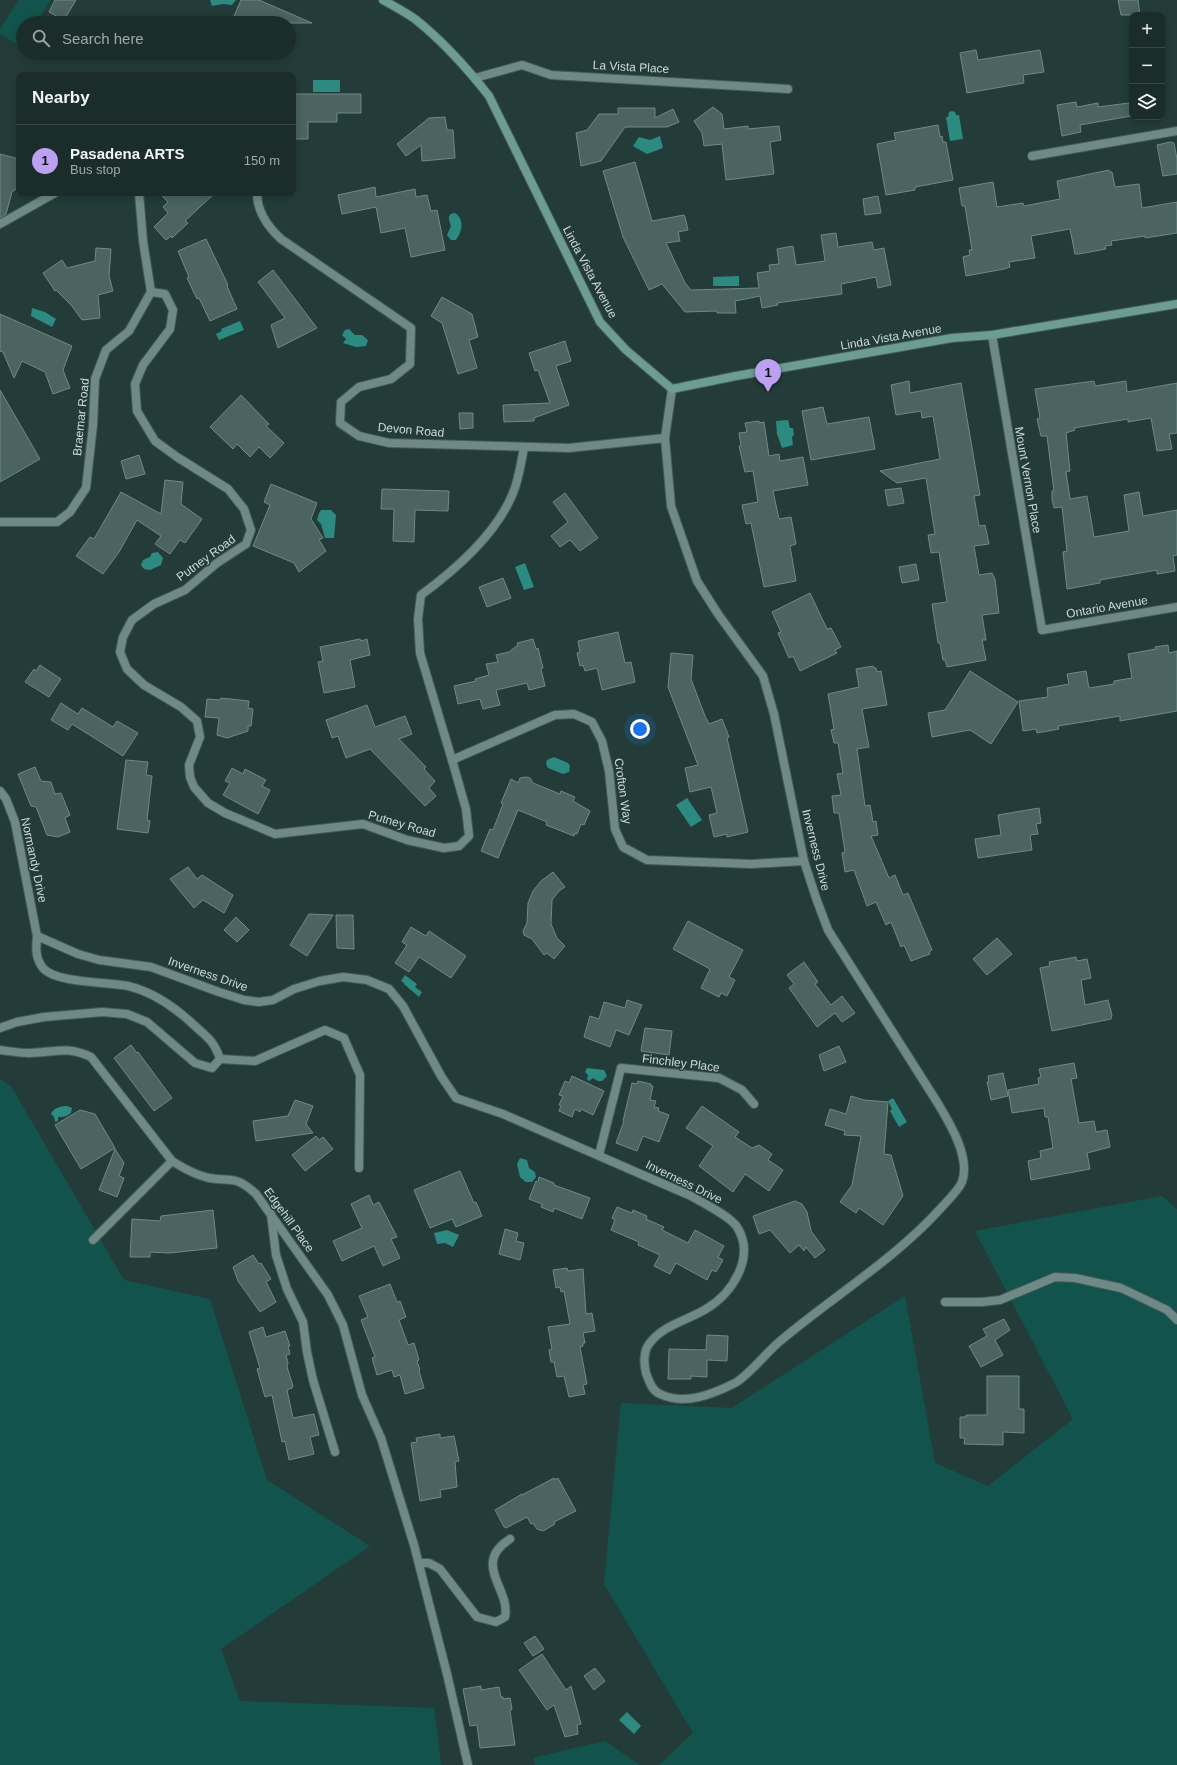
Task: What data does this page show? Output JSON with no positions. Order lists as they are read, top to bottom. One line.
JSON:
{"streets":{"main road":["Linda Vista Avenue"],"street":["La Vista Place","Braemar Road","Devon Road","Mount Vernon Place","Putney Road","Ontario Avenue","Crofton Way","Inverness Drive","Normandy Drive","Finchley Place","Edgehill Place"]},"crossings":[["La Vista Place","Linda Vista Avenue"],["Linda Vista Avenue","Mount Vernon Place"],["Linda Vista Avenue","Inverness Drive"],["Braemar Road","Putney Road"],["Devon Road","Putney Road"],["Devon Road","Inverness Drive"],["Mount Vernon Place","Ontario Avenue"],["Putney Road","Crofton Way"],["Crofton Way","Inverness Drive"],["Inverness Drive","Normandy Drive"],["Inverness Drive","Finchley Place"]],"page":{"map_buttons":["+","−"],"search":"Search here","heading":"Nearby","list":[{"mark":"1","name":"Pasadena ARTS","note":"Bus stop","value":"150 m"}],"pins":"1"}}
